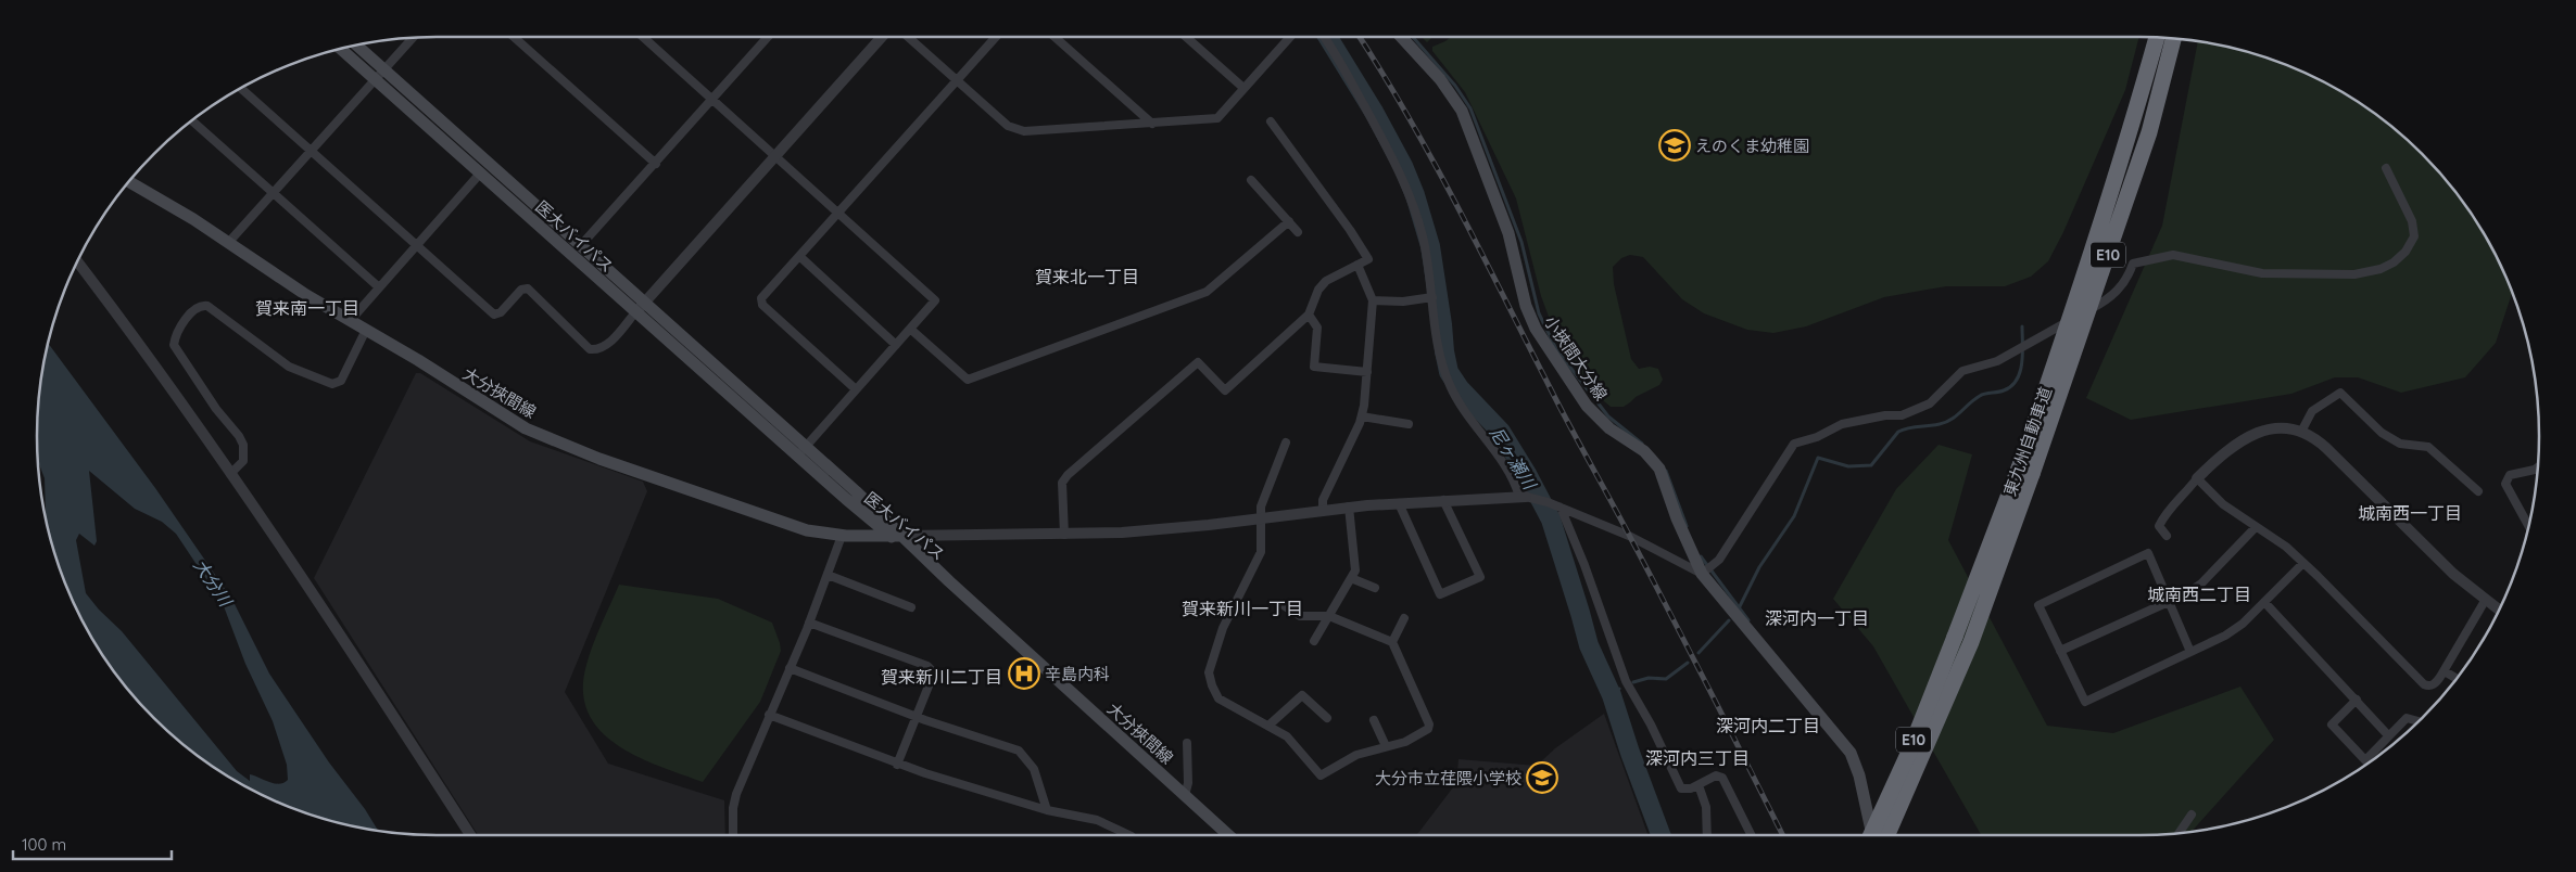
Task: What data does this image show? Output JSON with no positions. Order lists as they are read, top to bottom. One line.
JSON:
{"streets":{"highway":["E10","東九州自動車道"],"main road":["医大バイパス","小挾間大分線","大分挾間線"]},"crossings":[["医大バイパス","大分挾間線"]],"districts":["賀来北一丁目","賀来南一丁目","城南西一丁目","城南西二丁目","賀来新川一丁目","深河内一丁目","賀来新川二丁目","深河内二丁目","深河内三丁目"],"water":["尼ヶ瀬川","大分川"],"places":{"school or university":["えのくま幼稚園","大分市立荏隈小学校"],"hospital":["辛島内科"]},"scale_bar":"100 m"}
